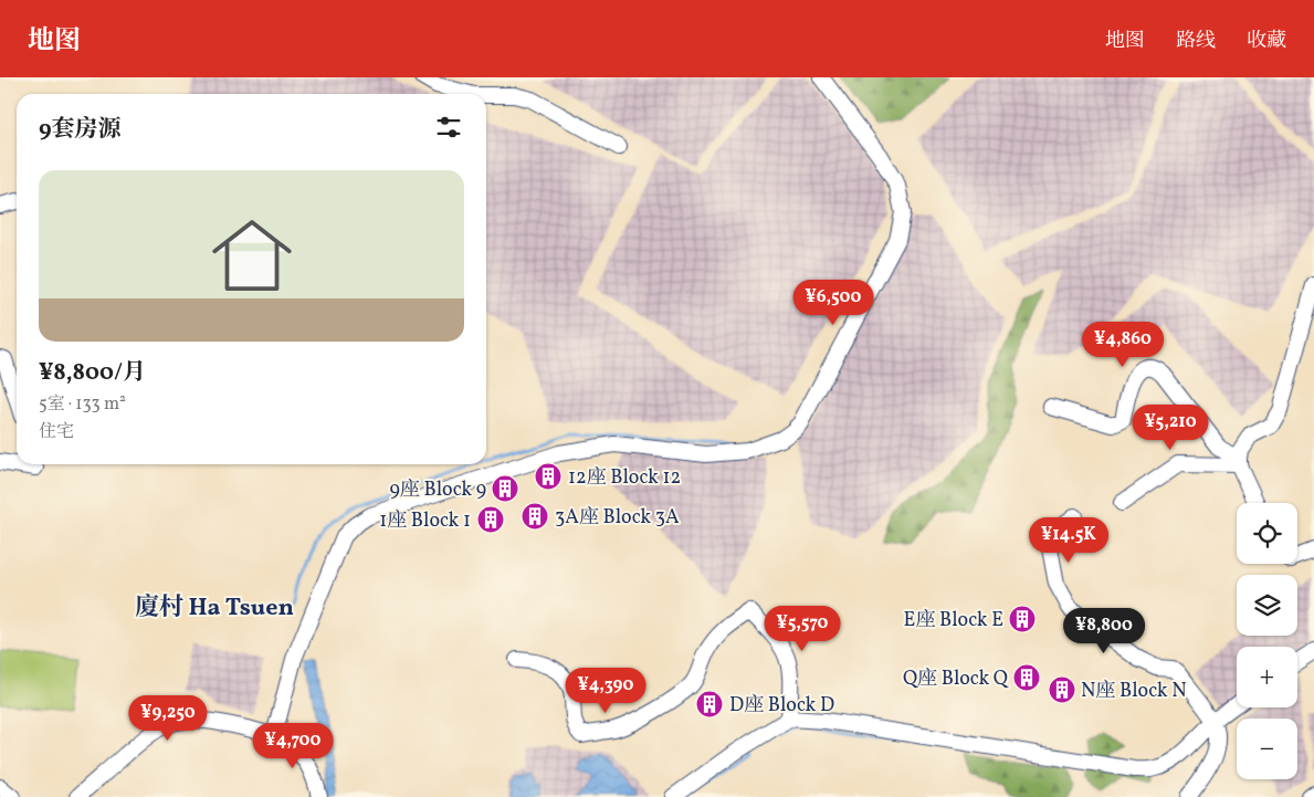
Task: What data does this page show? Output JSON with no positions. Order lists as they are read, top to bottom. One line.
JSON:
{"districts":["廈村 Ha Tsuen"],"places":{"building":["12座 Block 12","9座 Block 9","3A座 Block 3A","1座 Block 1","E座 Block E","Q座 Block Q","N座 Block N","D座 Block D"]},"page":{"header":"地图","nav":["地图","路线","收藏"],"heading":"9套房源","list":[{"name":"¥8,800/月","note":"5室 · 133 m² · 住宅"}],"price":["¥6,500","¥4,860","¥5,210","¥14.5K","¥5,570","¥8,800","¥4,390","¥9,250","¥4,700"],"map_buttons":["+","−"]}}
